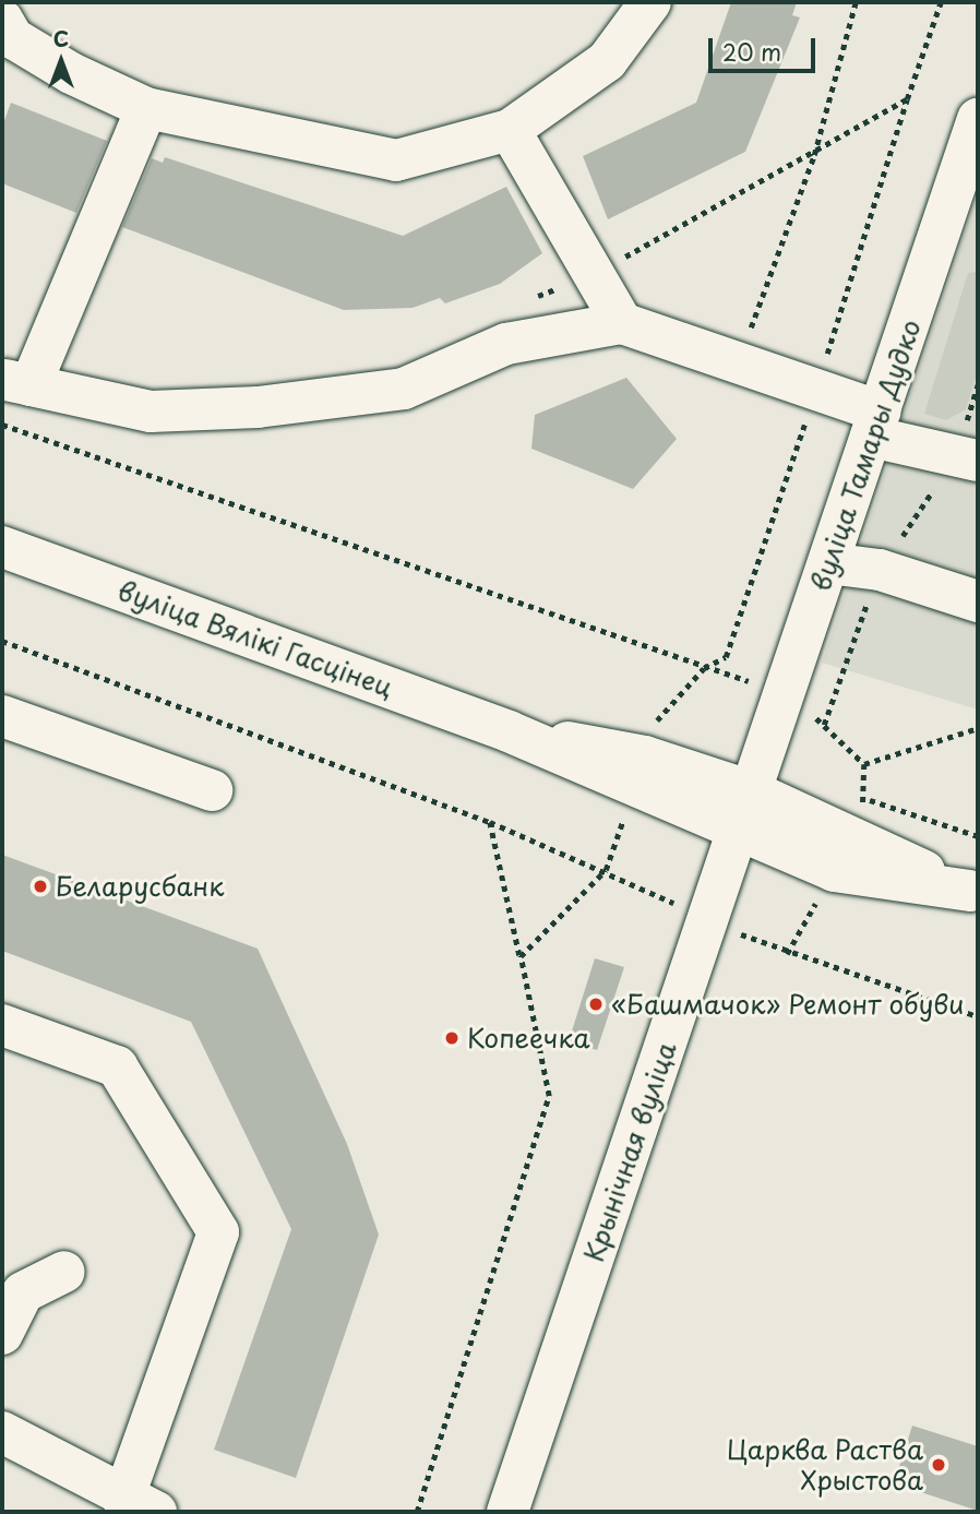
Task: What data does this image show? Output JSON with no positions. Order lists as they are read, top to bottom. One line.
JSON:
{"streets":{"street":["вуліца Тамары Дудко","вуліца Вялікі Гасцінец","Крынічная вуліца"]},"crossings":[["вуліца Тамары Дудко","вуліца Вялікі Гасцінец"],["вуліца Тамары Дудко","Крынічная вуліца"],["вуліца Вялікі Гасцінец","Крынічная вуліца"]],"places":["Беларусбанк","«Башмачок» Ремонт обуви","Копеечка","Царква Раства Хрыстова"],"scale_bar":"20 m","north":"top"}
